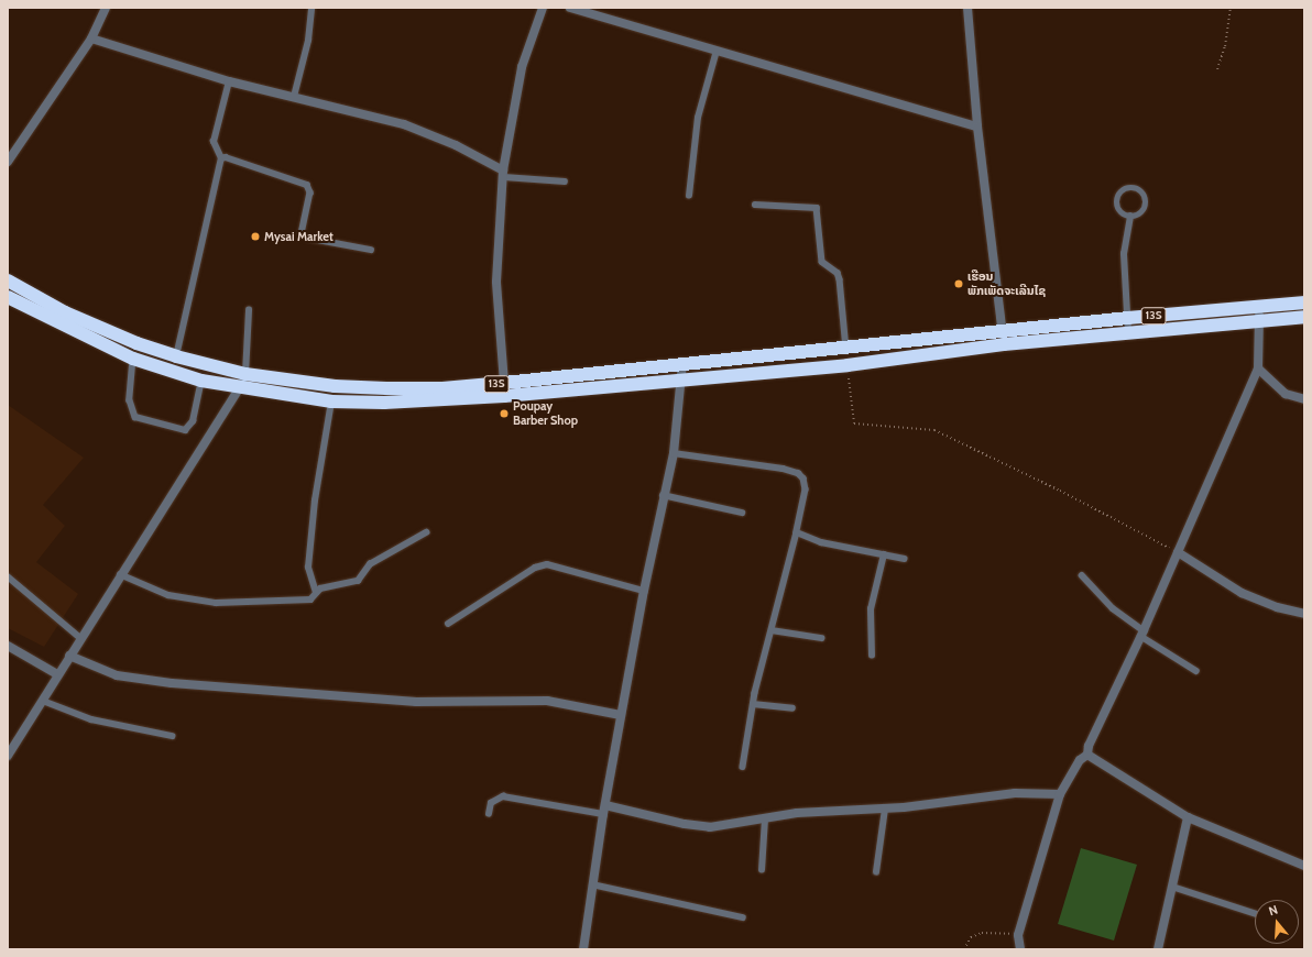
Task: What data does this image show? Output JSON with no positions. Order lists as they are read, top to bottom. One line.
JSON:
{"streets":{"highway":["13S"]},"places":["Mysai Market","ເຮືອນ ພັກເພັດຈະເລີນໄຊ","Poupay Barber Shop"],"north":"top"}
